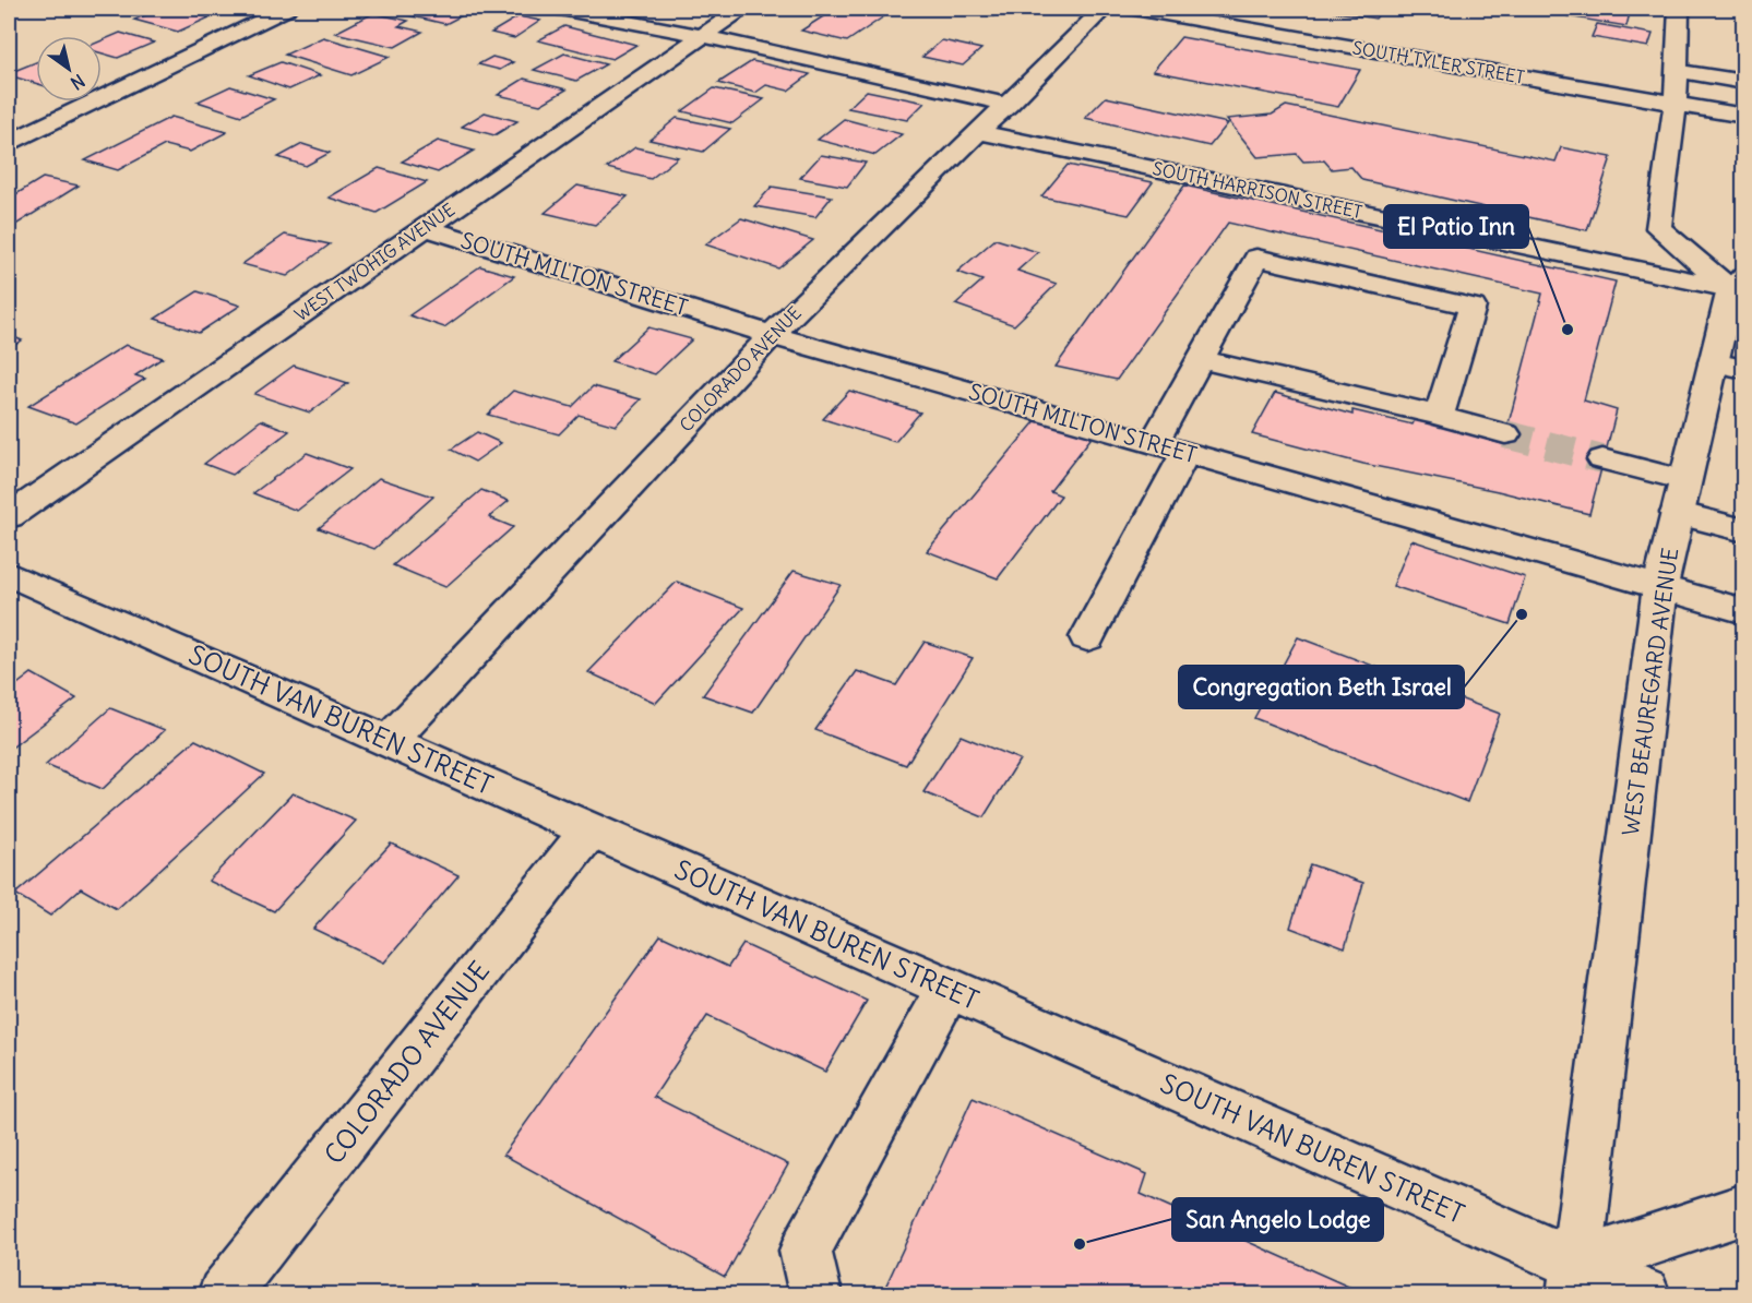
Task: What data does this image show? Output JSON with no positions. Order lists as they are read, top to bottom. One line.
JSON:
{"streets":{"street":["SOUTH TYLER STREET","SOUTH HARRISON STREET","WEST TWOHIG AVENUE","SOUTH MILTON STREET","COLORADO AVENUE","WEST BEAUREGARD AVENUE","SOUTH VAN BUREN STREET"]},"crossings":[["SOUTH HARRISON STREET","COLORADO AVENUE"],["SOUTH HARRISON STREET","WEST BEAUREGARD AVENUE"],["WEST TWOHIG AVENUE","SOUTH MILTON STREET"],["SOUTH MILTON STREET","COLORADO AVENUE"],["SOUTH MILTON STREET","WEST BEAUREGARD AVENUE"],["COLORADO AVENUE","SOUTH VAN BUREN STREET"],["WEST BEAUREGARD AVENUE","SOUTH VAN BUREN STREET"]],"places":["El Patio Inn","Congregation Beth Israel","San Angelo Lodge"],"north":"bottom right"}
